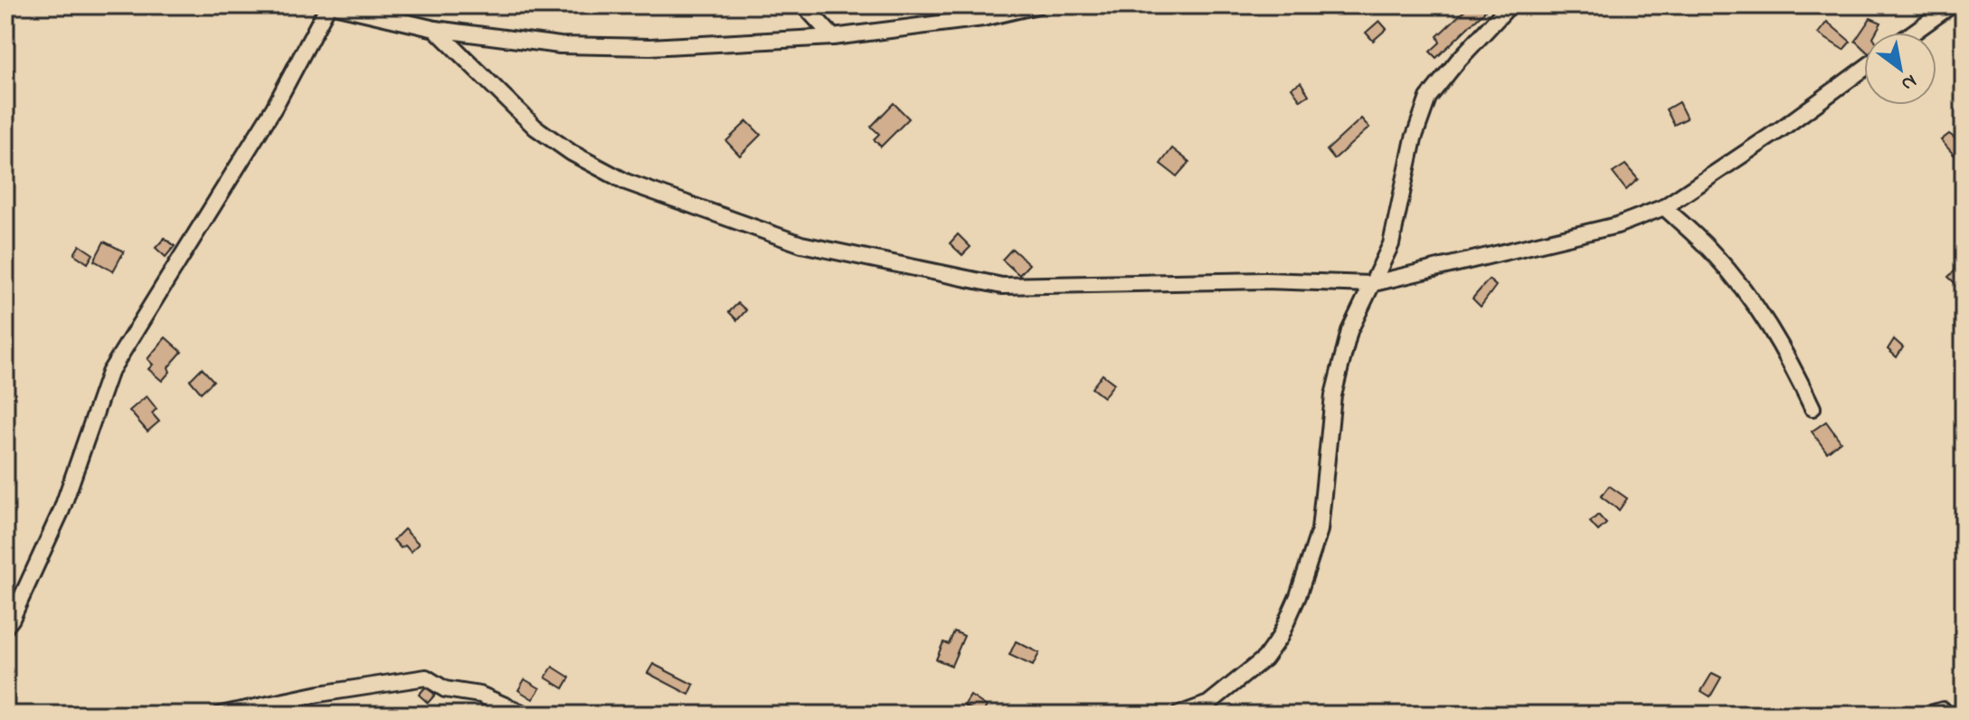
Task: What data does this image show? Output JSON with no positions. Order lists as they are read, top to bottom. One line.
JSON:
{"north":"bottom right"}
